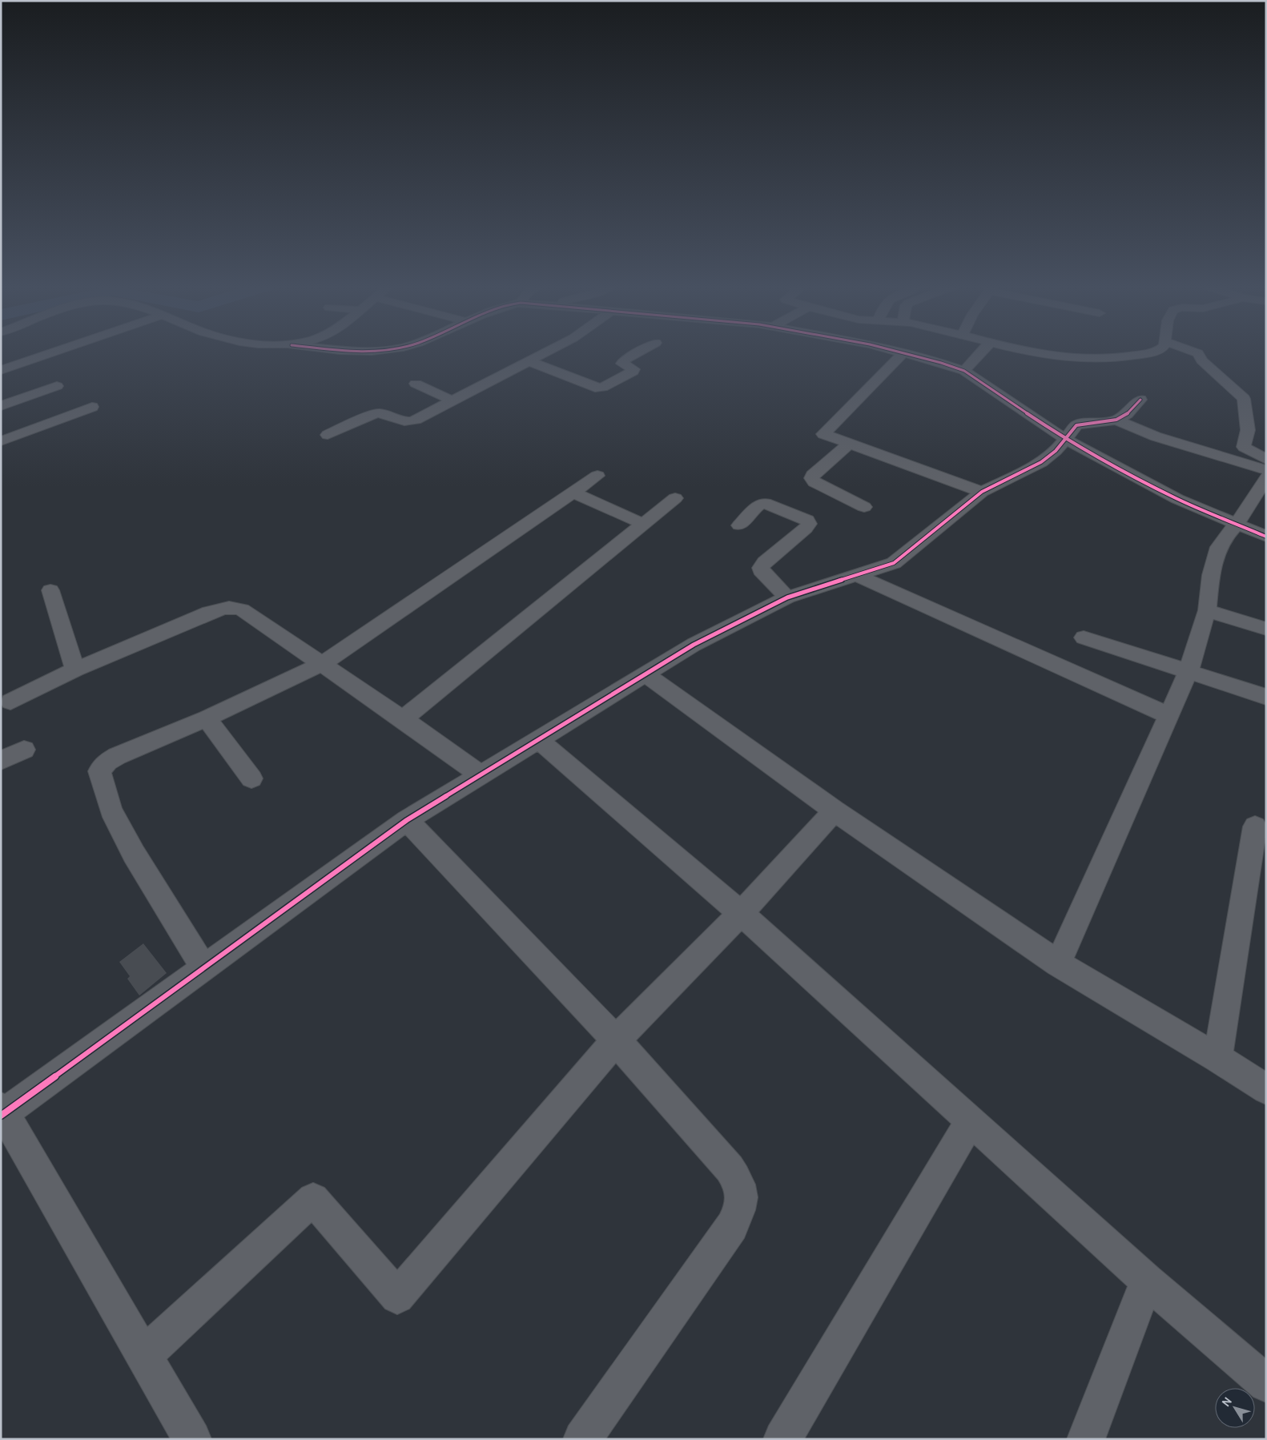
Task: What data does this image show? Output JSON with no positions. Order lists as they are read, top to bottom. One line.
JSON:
{"north":"top left"}
